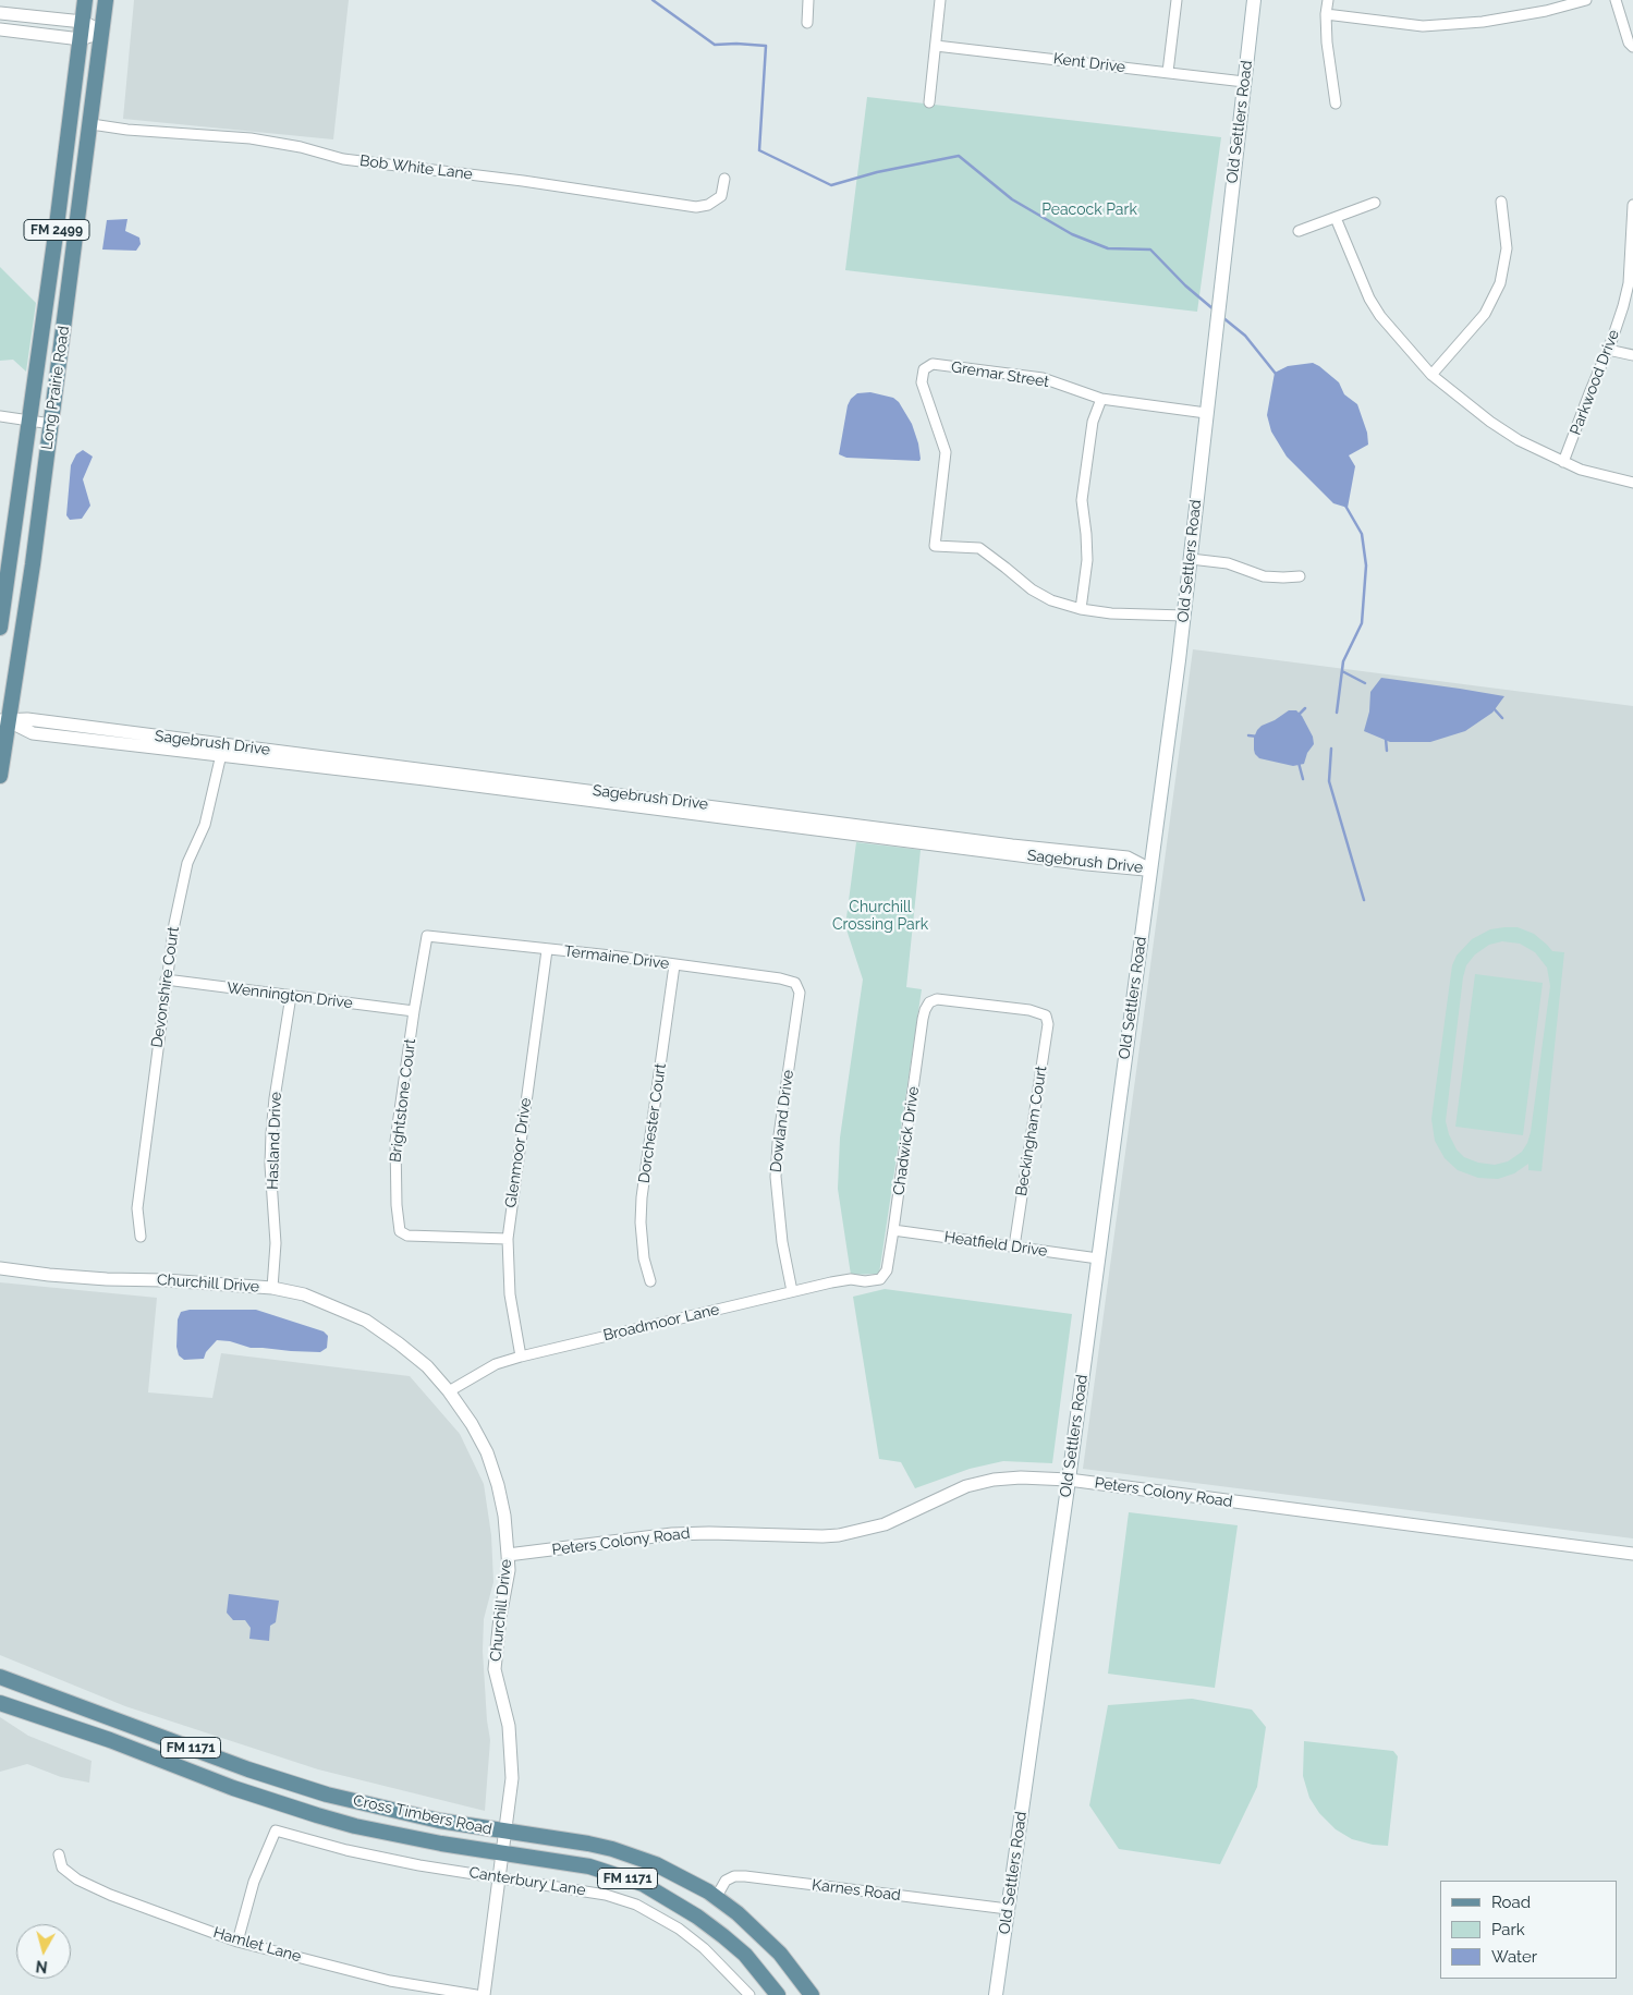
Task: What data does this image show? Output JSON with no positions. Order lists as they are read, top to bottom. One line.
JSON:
{"streets":{"main road":["Old Settlers Road","FM 2499","Long Prairie Road","FM 1171","Cross Timbers Road"],"street":["Kent Drive","Bob White Lane","Gremar Street","Parkwood Drive","Sagebrush Drive","Termaine Drive","Devonshire Court","Wennington Drive","Brightstone Court","Dowland Drive","Dorchester Court","Beckingham Court","Hasland Drive","Chadwick Drive","Glenmoor Drive","Heatfield Drive","Churchill Drive","Broadmoor Lane","Peters Colony Road","Canterbury Lane","Karnes Road","Hamlet Lane"]},"crossings":[["Kent Drive","Old Settlers Road"],["Old Settlers Road","Gremar Street"],["Old Settlers Road","Sagebrush Drive"],["Old Settlers Road","Heatfield Drive"],["Old Settlers Road","Peters Colony Road"],["Old Settlers Road","Karnes Road"],["Bob White Lane","Long Prairie Road"],["Long Prairie Road","Sagebrush Drive"],["Sagebrush Drive","Devonshire Court"],["Termaine Drive","Brightstone Court"],["Termaine Drive","Dowland Drive"],["Termaine Drive","Dorchester Court"],["Termaine Drive","Glenmoor Drive"],["Devonshire Court","Wennington Drive"],["Wennington Drive","Brightstone Court"],["Wennington Drive","Hasland Drive"],["Brightstone Court","Glenmoor Drive"],["Dowland Drive","Broadmoor Lane"],["Beckingham Court","Chadwick Drive"],["Beckingham Court","Heatfield Drive"],["Hasland Drive","Churchill Drive"],["Chadwick Drive","Heatfield Drive"],["Chadwick Drive","Broadmoor Lane"],["Glenmoor Drive","Broadmoor Lane"],["Churchill Drive","Broadmoor Lane"],["Churchill Drive","Peters Colony Road"],["Churchill Drive","Cross Timbers Road"],["Churchill Drive","Canterbury Lane"],["Cross Timbers Road","Karnes Road"],["Canterbury Lane","Hamlet Lane"]],"parks":["Peacock Park","Churchill Crossing Park"],"legend":["Road","Park","Water"],"north":"bottom"}
